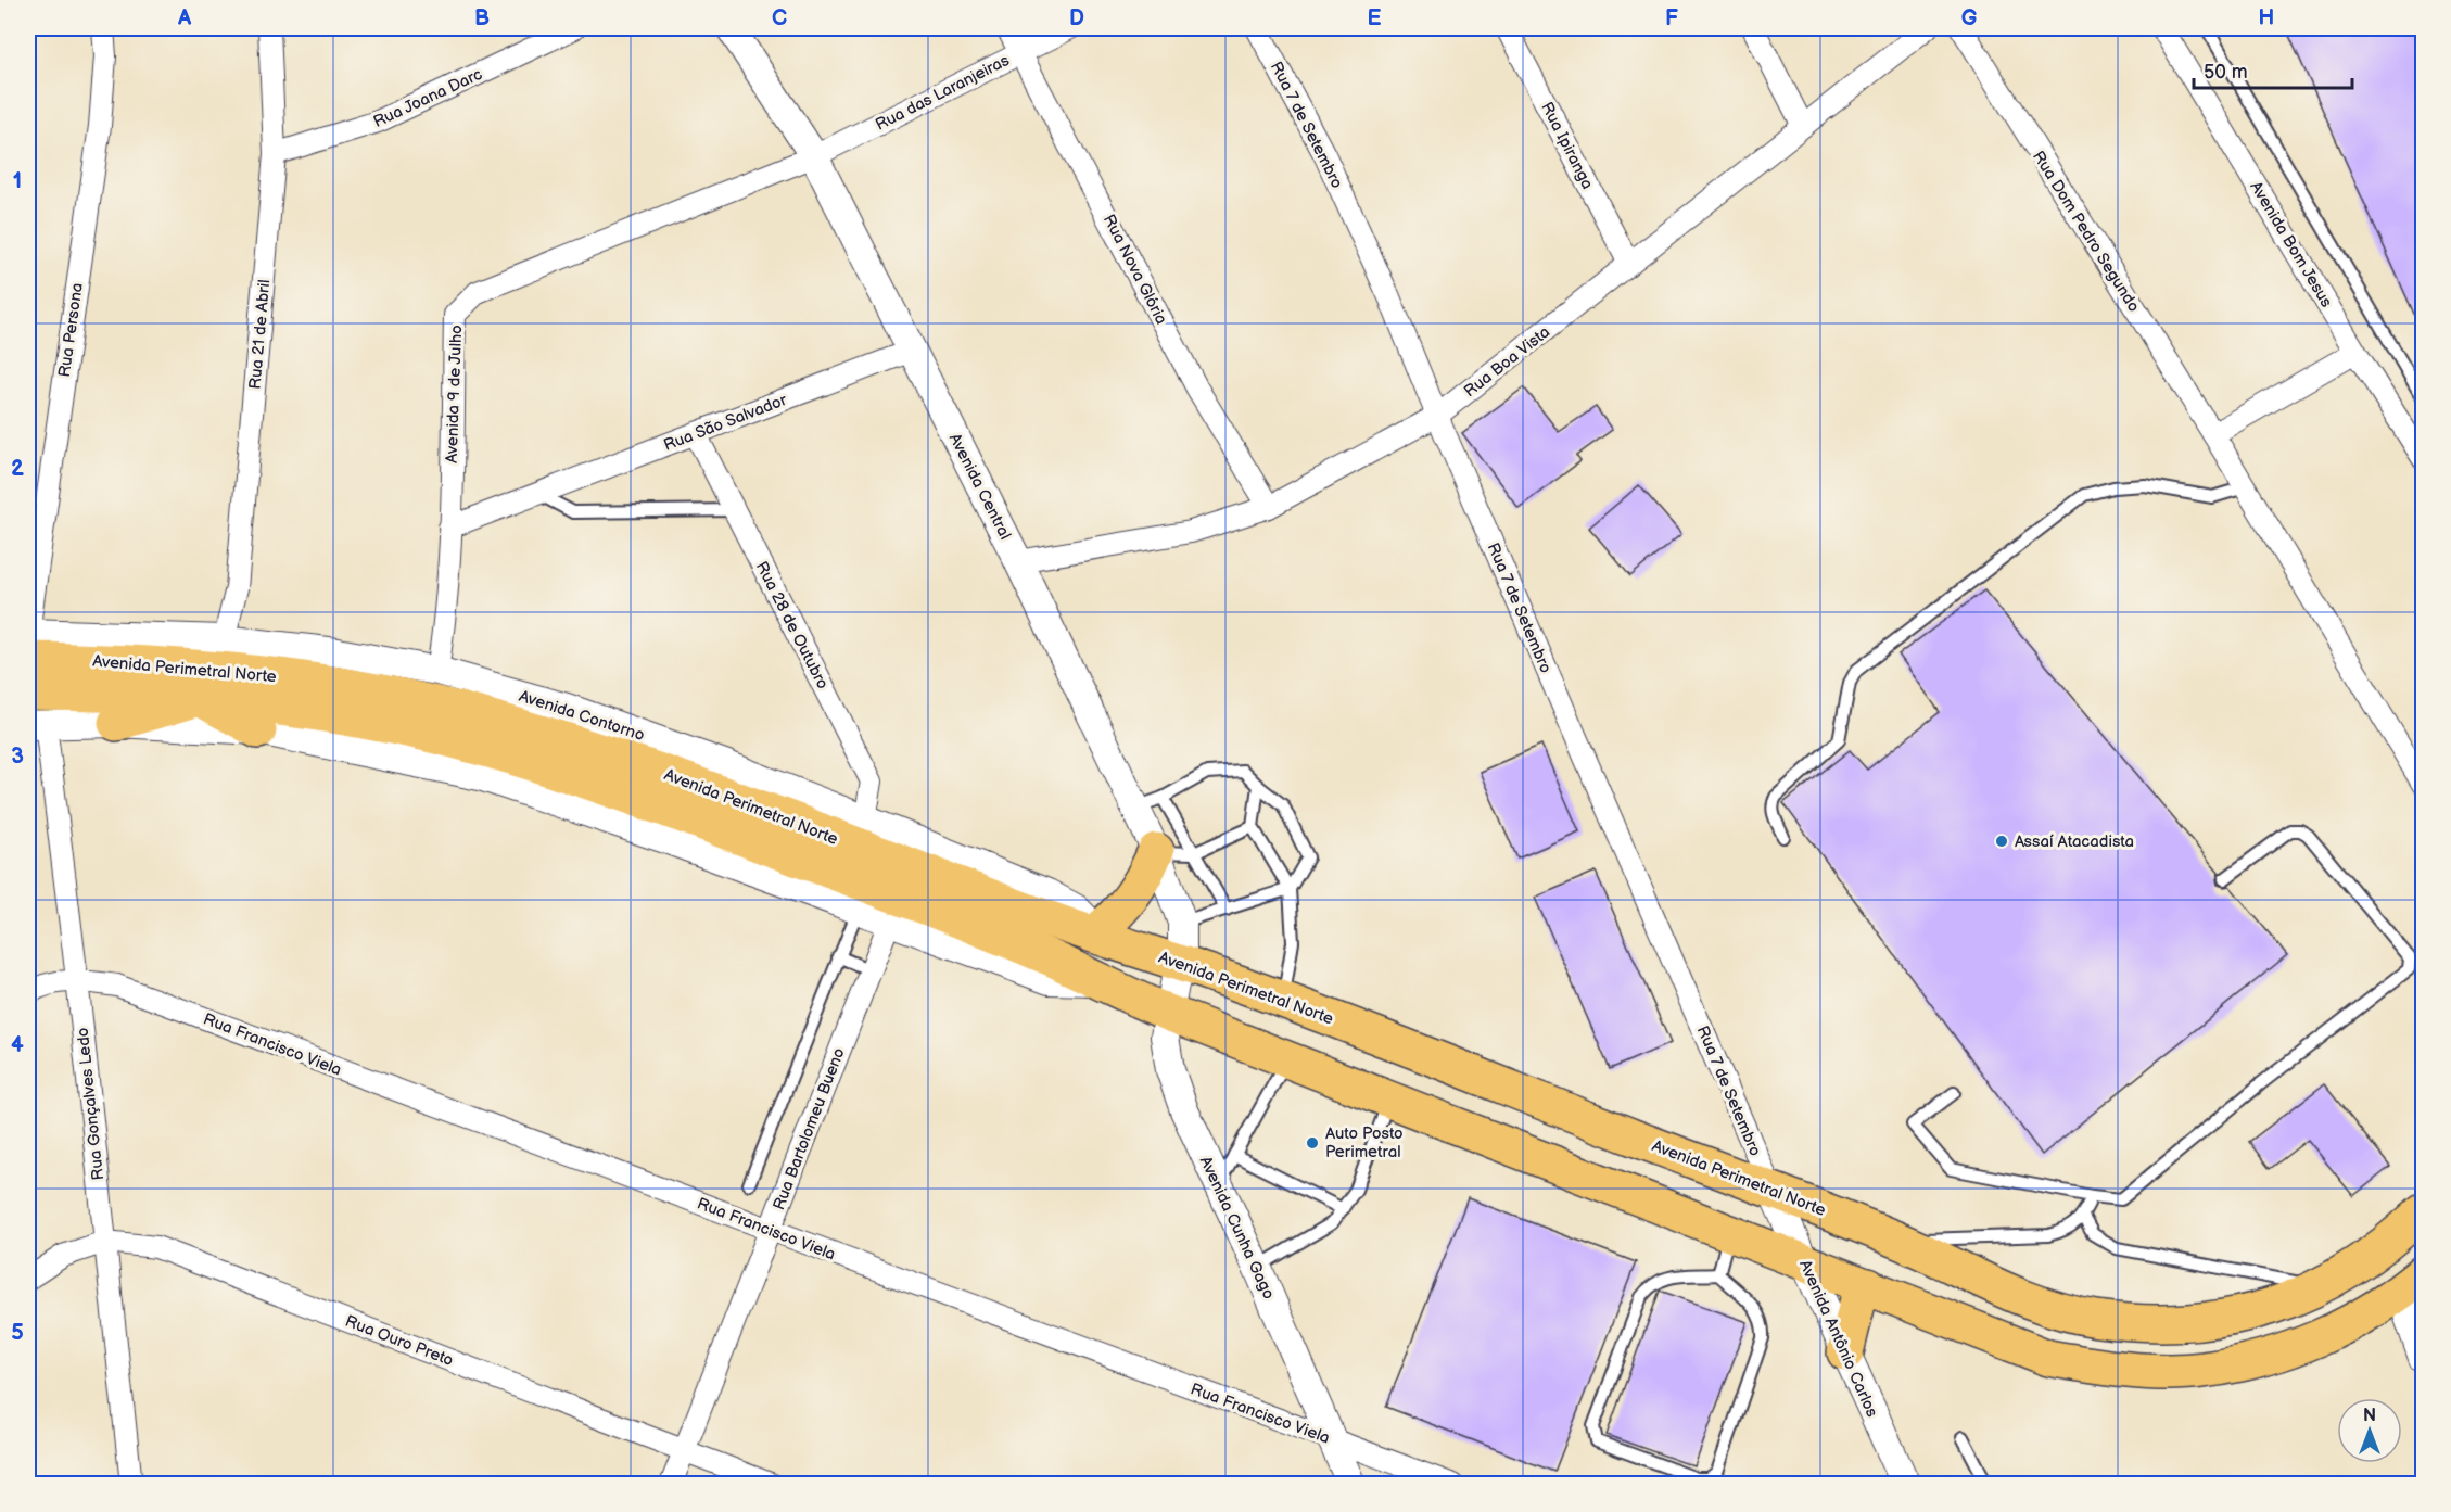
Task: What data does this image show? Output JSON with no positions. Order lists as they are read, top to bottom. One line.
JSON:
{"streets":{"highway":["Avenida Perimetral Norte"],"street":["Rua das Laranjeiras","Rua Joana Darc","Rua 7 de Setembro","Rua Ipiranga","Rua Dom Pedro Segundo","Avenida Bom Jesus","Rua Nova Glória","Rua Persona","Rua 21 de Abril","Rua Boa Vista","Avenida 9 de Julho","Rua São Salvador","Avenida Central","Rua 28 de Outubro","Avenida Contorno","Rua Francisco Viela","Rua Gonçalves Ledo","Rua Bartolomeu Bueno","Avenida Cunha Gago","Avenida Antônio Carlos","Rua Ouro Preto"]},"crossings":[["Rua das Laranjeiras","Rua Nova Glória"],["Rua das Laranjeiras","Avenida 9 de Julho"],["Rua das Laranjeiras","Avenida Central"],["Rua Joana Darc","Rua 21 de Abril"],["Rua 7 de Setembro","Rua Boa Vista"],["Rua 7 de Setembro","Avenida Perimetral Norte"],["Rua 7 de Setembro","Avenida Antônio Carlos"],["Rua Ipiranga","Rua Boa Vista"],["Rua Nova Glória","Rua Boa Vista"],["Rua Persona","Avenida Contorno"],["Rua 21 de Abril","Avenida Contorno"],["Rua Boa Vista","Avenida Central"],["Avenida 9 de Julho","Rua São Salvador"],["Avenida 9 de Julho","Avenida Central"],["Avenida 9 de Julho","Avenida Contorno"],["Rua São Salvador","Avenida Central"],["Rua São Salvador","Rua 28 de Outubro"],["Avenida Central","Avenida Perimetral Norte"],["Avenida Central","Avenida Cunha Gago"],["Rua 28 de Outubro","Avenida Contorno"],["Avenida Perimetral Norte","Avenida Contorno"],["Avenida Perimetral Norte","Avenida Cunha Gago"],["Avenida Perimetral Norte","Avenida Antônio Carlos"],["Rua Francisco Viela","Rua Gonçalves Ledo"],["Rua Francisco Viela","Rua Bartolomeu Bueno"],["Rua Francisco Viela","Avenida Cunha Gago"],["Rua Gonçalves Ledo","Rua Ouro Preto"],["Rua Bartolomeu Bueno","Rua Ouro Preto"]],"places":["Assaí Atacadista","Auto Posto Perimetral"],"scale_bar":"50 m","north":"top","grid":{"columns":["A","B","C","D","E","F","G","H"],"rows":["1","2","3","4","5"]}}
